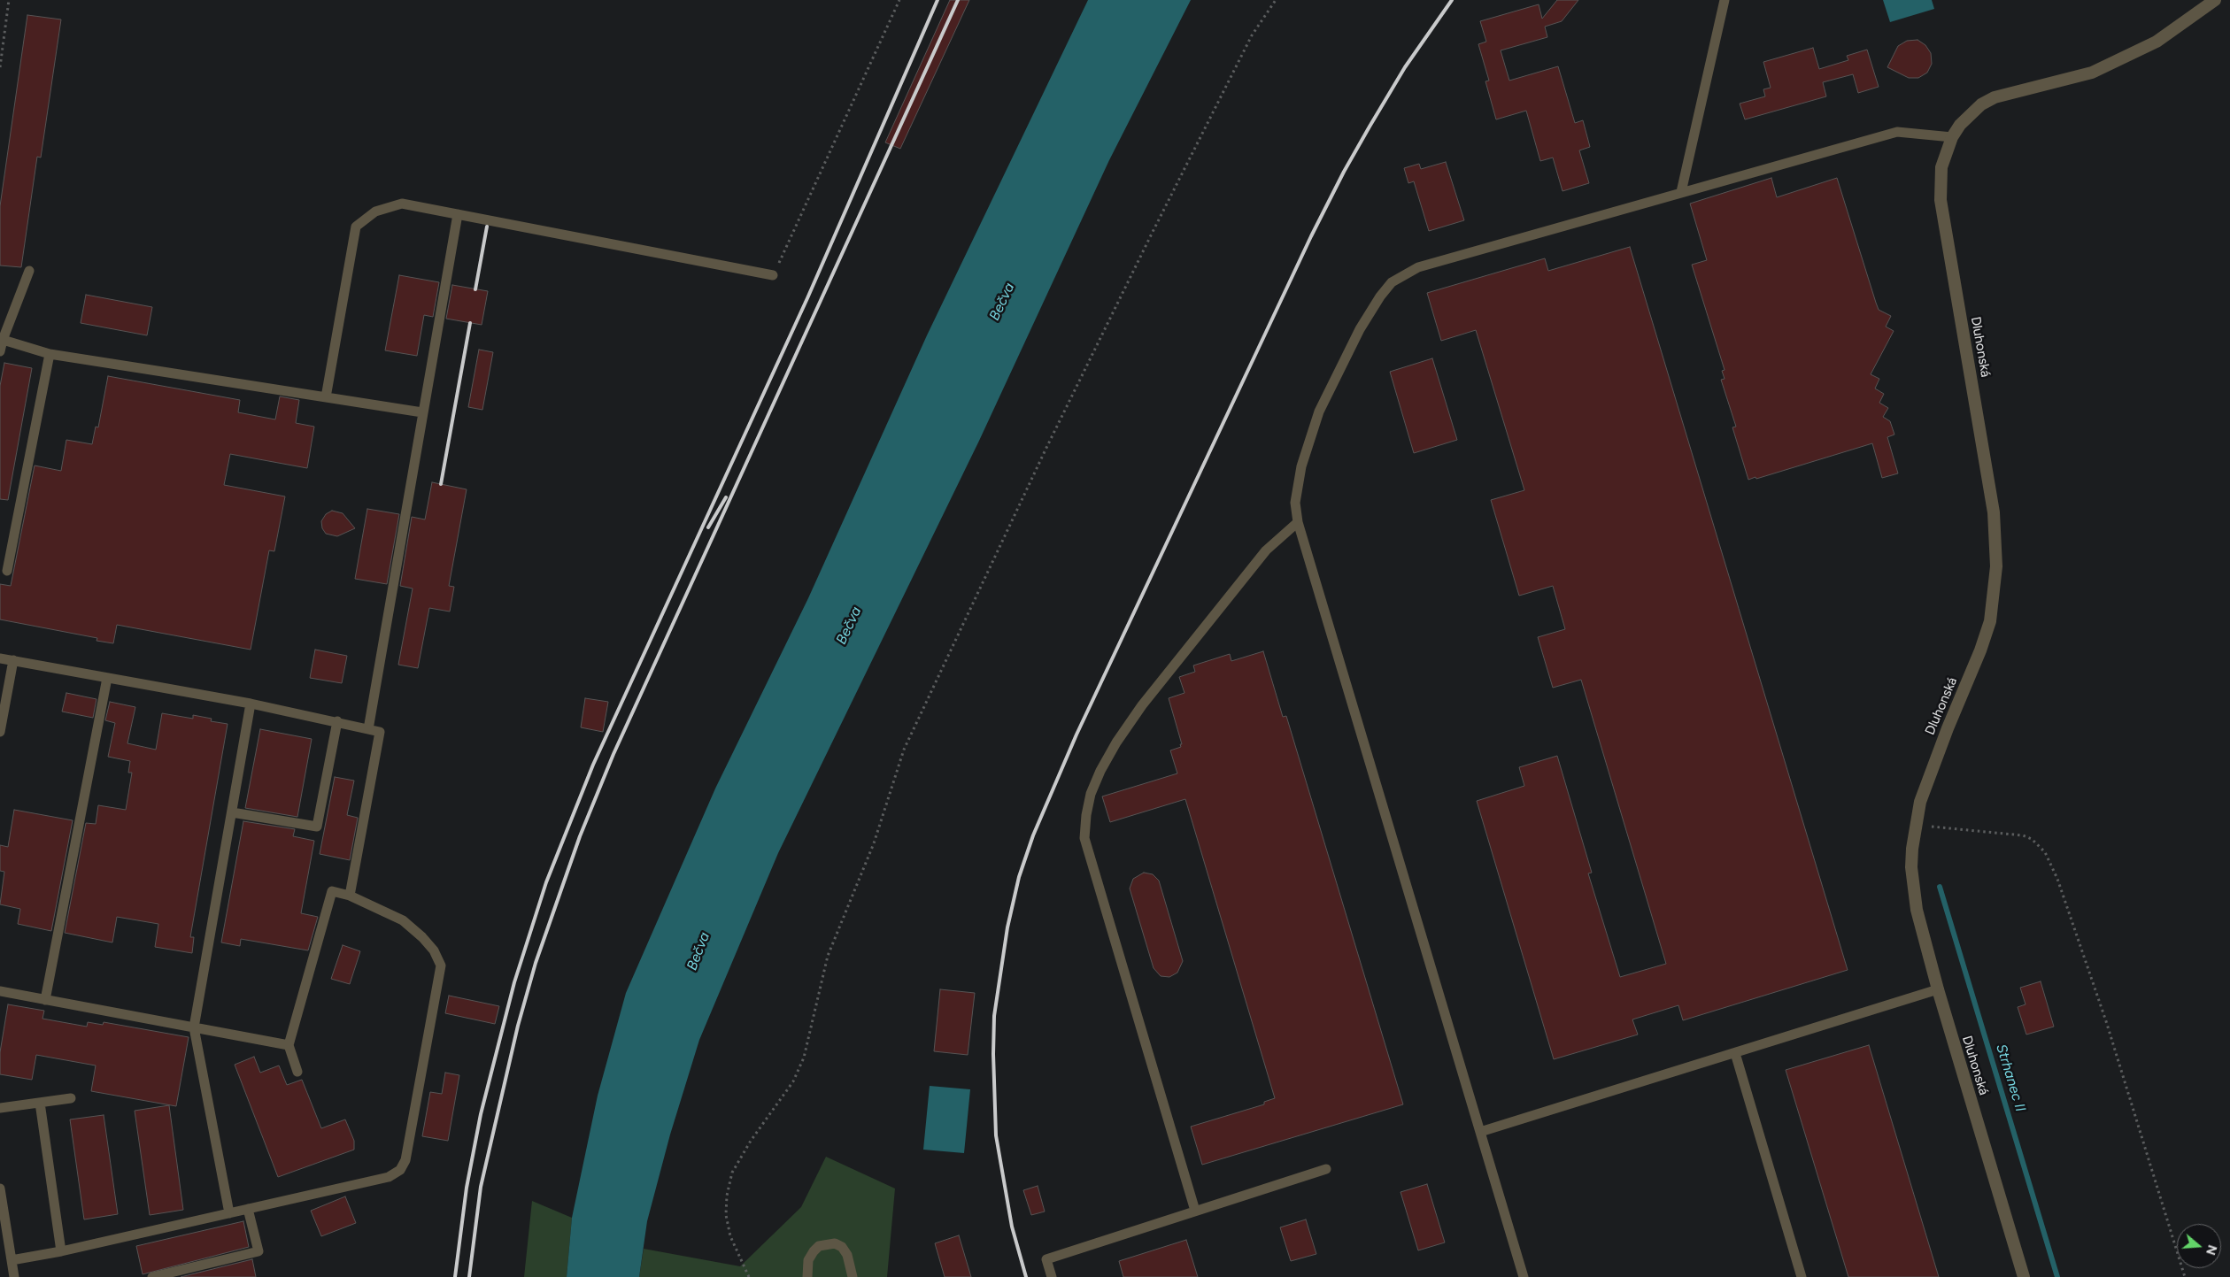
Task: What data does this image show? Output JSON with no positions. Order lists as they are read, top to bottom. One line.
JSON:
{"streets":{"street":["Dluhonská"]},"water":["Bečva","Strhanec II"],"north":"right"}
